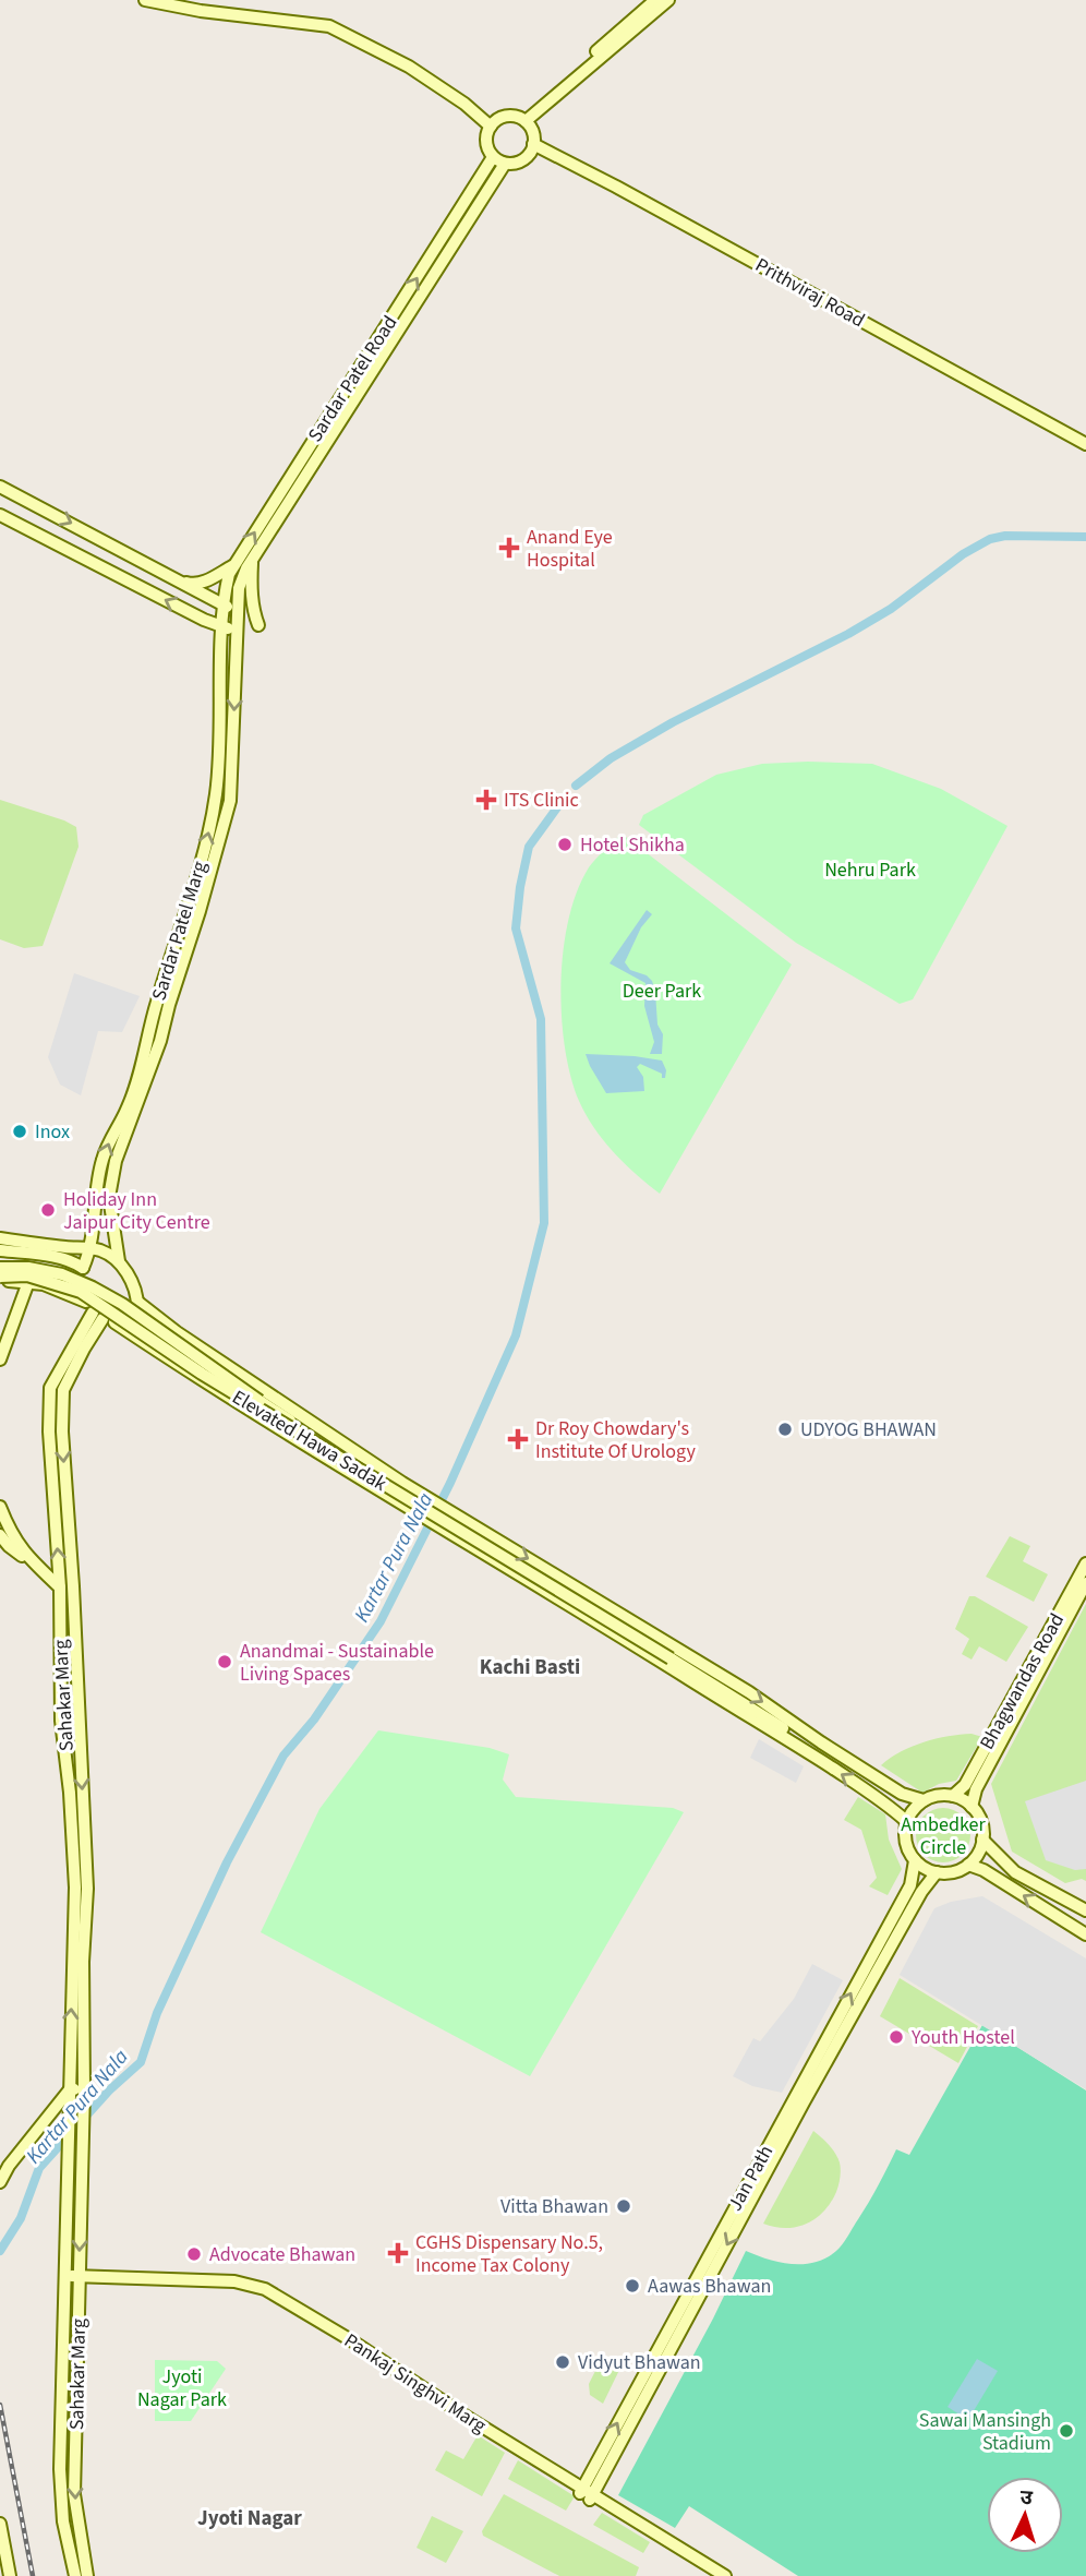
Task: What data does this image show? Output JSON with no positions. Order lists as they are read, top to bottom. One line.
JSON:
{"streets":{"street":["Prithviraj Road","Sardar Patel Road","Sardar Patel Marg","Elevated Hawa Sadak","Bhagwandas Road","Sahakar Marg","Jan Path","Pankaj Singhvi Marg"]},"crossings":[["Prithviraj Road","Sardar Patel Road"],["Sardar Patel Road","Sardar Patel Marg"],["Bhagwandas Road","Jan Path"],["Sahakar Marg","Pankaj Singhvi Marg"],["Jan Path","Pankaj Singhvi Marg"]],"one_way":["Sardar Patel Marg"],"districts":["Kachi Basti","Jyoti Nagar"],"water":["Kartar Pura Nala"],"parks":["Nehru Park","Deer Park","Ambedker Circle","Jyoti Nagar Park"],"places":{"health":["Anand Eye Hospital","ITS Clinic","Dr Roy Chowdary's Institute Of Urology","CGHS Dispensary No.5, Income Tax Colony"],"other":["Hotel Shikha","Inox","Holiday Inn Jaipur City Centre","UDYOG BHAWAN","Anandmai - Sustainable Living Spaces","Youth Hostel","Vitta Bhawan","Advocate Bhawan","Aawas Bhawan","Vidyut Bhawan","Sawai Mansingh Stadium"]},"north":"top"}
